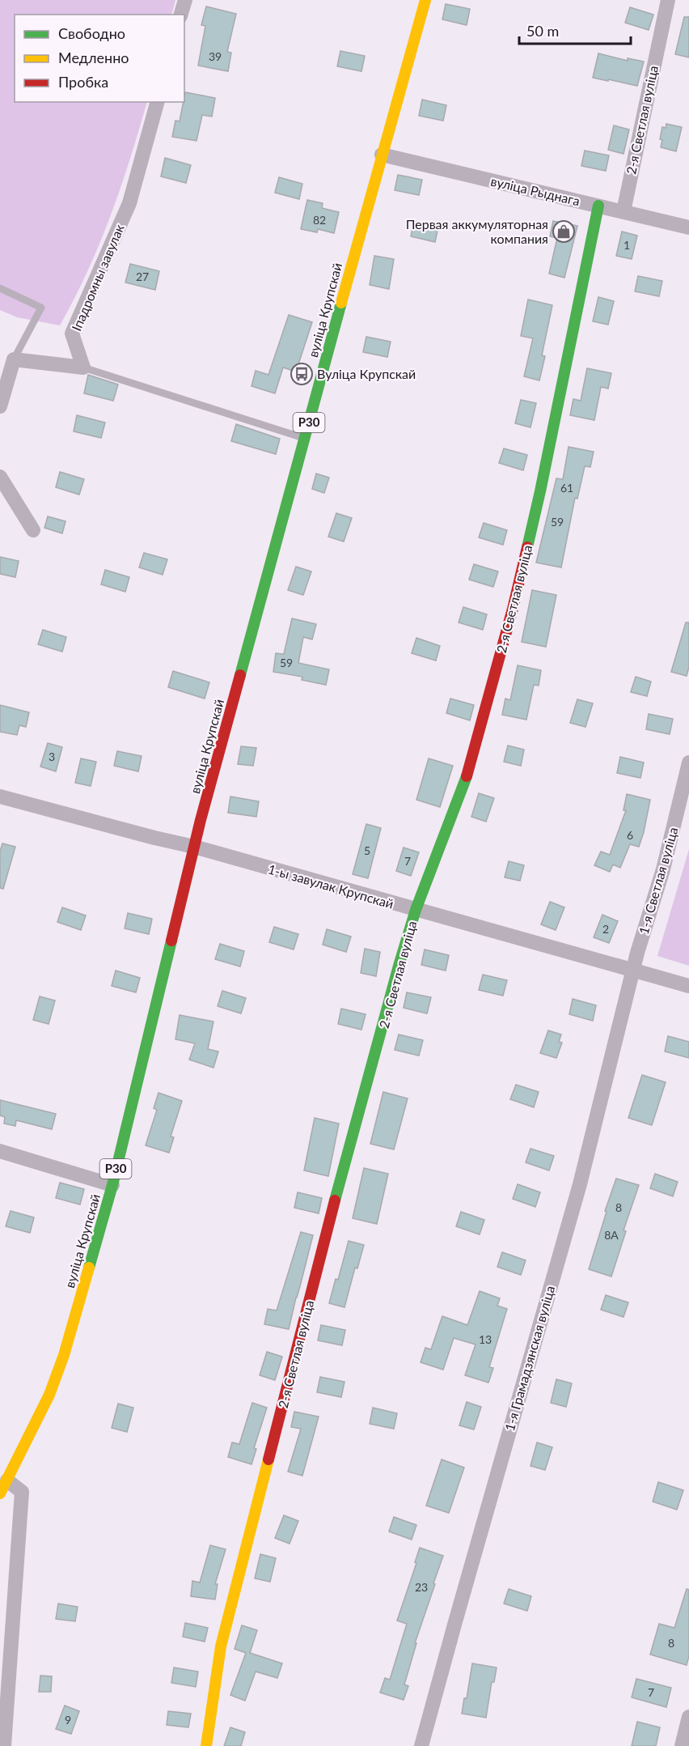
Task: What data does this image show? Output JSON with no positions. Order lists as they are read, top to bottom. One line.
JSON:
{"streets":{"street":["2-я Светлая вуліца","вуліца Рыднага","Іпадромны завулак","вуліца Крупскай","Р30","1-я Светлая вуліца","1-ы завулак Крупскай","1-я Грамадзянская вуліца"]},"crossings":[["2-я Светлая вуліца","вуліца Рыднага"],["2-я Светлая вуліца","1-ы завулак Крупскай"],["вуліца Рыднага","вуліца Крупскай"],["вуліца Крупскай","1-ы завулак Крупскай"],["1-я Светлая вуліца","1-ы завулак Крупскай"],["1-я Светлая вуліца","1-я Грамадзянская вуліца"],["1-ы завулак Крупскай","1-я Грамадзянская вуліца"]],"places":{"shop":["Первая аккумуляторная компания"],"bus stop":["Вуліца Крупскай"]},"house_numbers":["39","82","1","27","61","59","59","3","6","5","7","2","8","8А","13","23","8","7","9"],"legend":["Свободно","Медленно","Пробка"],"scale_bar":"50 m"}
